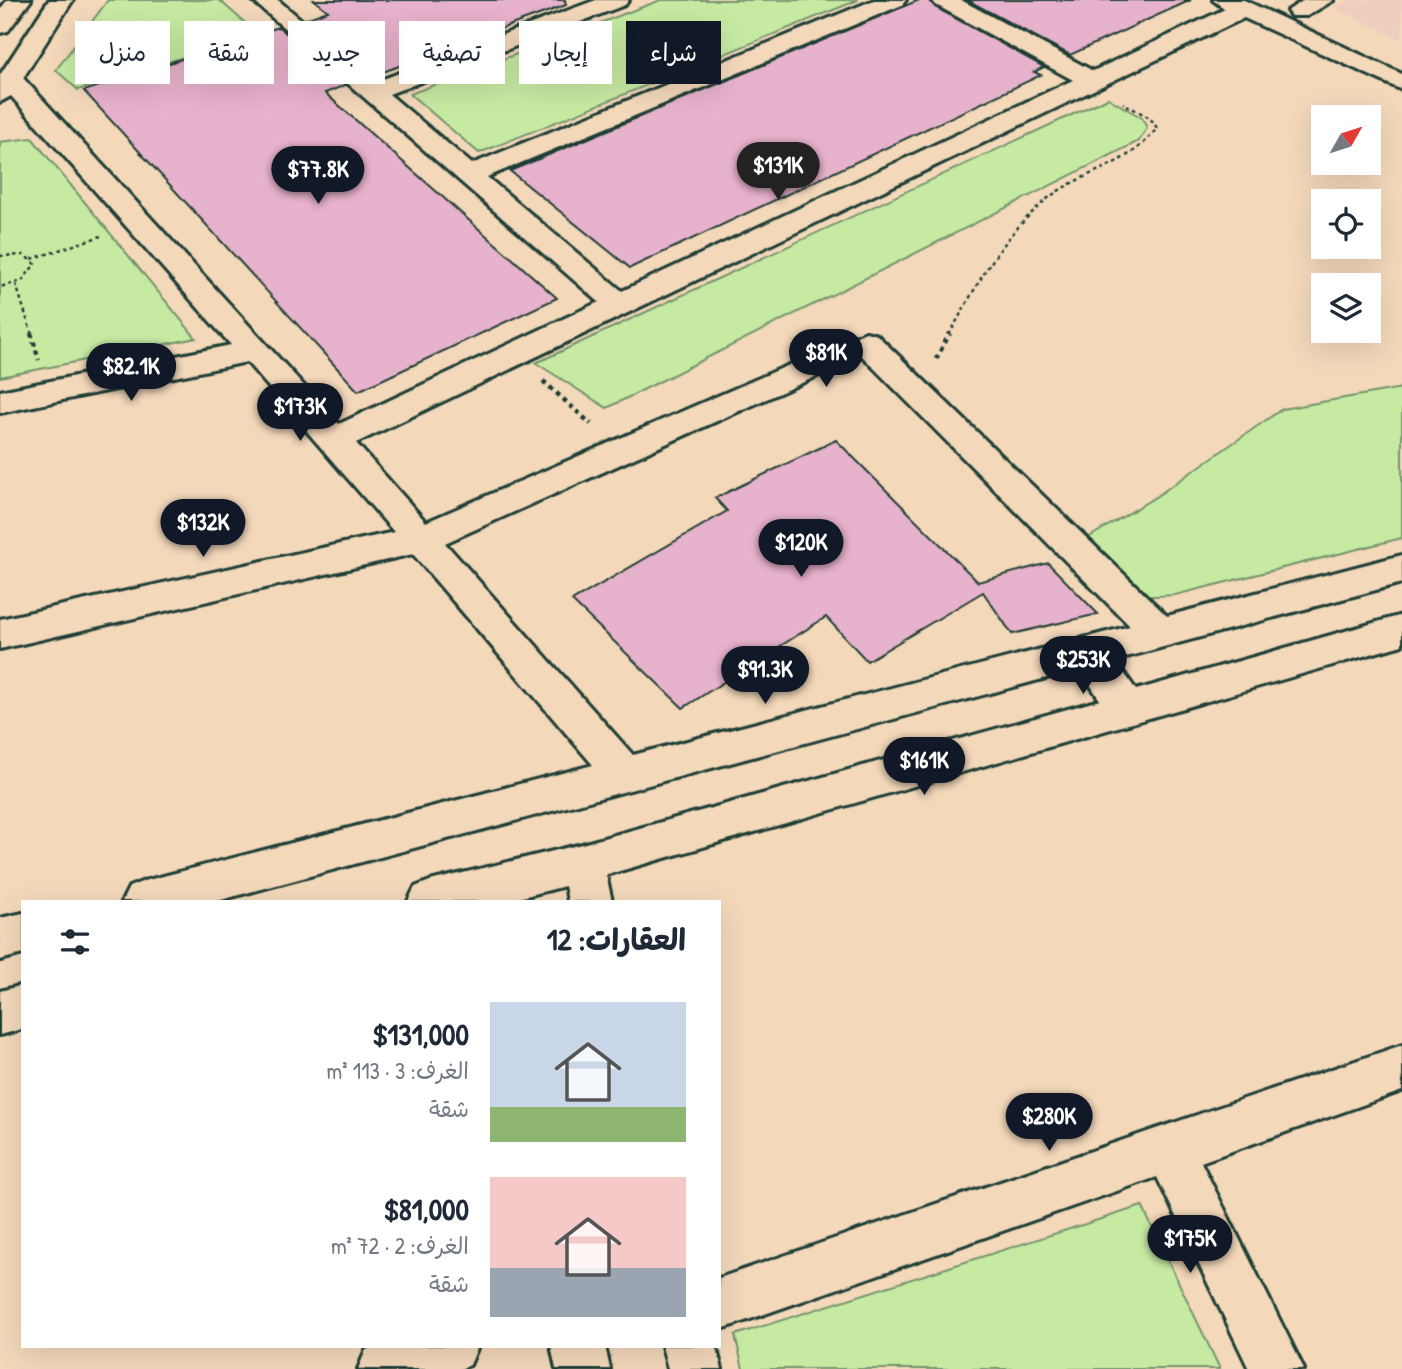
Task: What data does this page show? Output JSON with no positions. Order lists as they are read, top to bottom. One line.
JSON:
{"north":"top right","page":{"chip":["شراء","إيجار","تصفية","جديد","شقة","منزل"],"price":["$131K","$77.8K","$81K","$82.1K","$173K","$132K","$120K","$253K","$91.3K","$161K","$280K","$175K"],"heading":"العقارات: 12","list":[{"name":"$131,000","note":"الغرف: 3 · 113 m² · شقة"},{"name":"$81,000","note":"الغرف: 2 · 72 m² · شقة"}]}}
